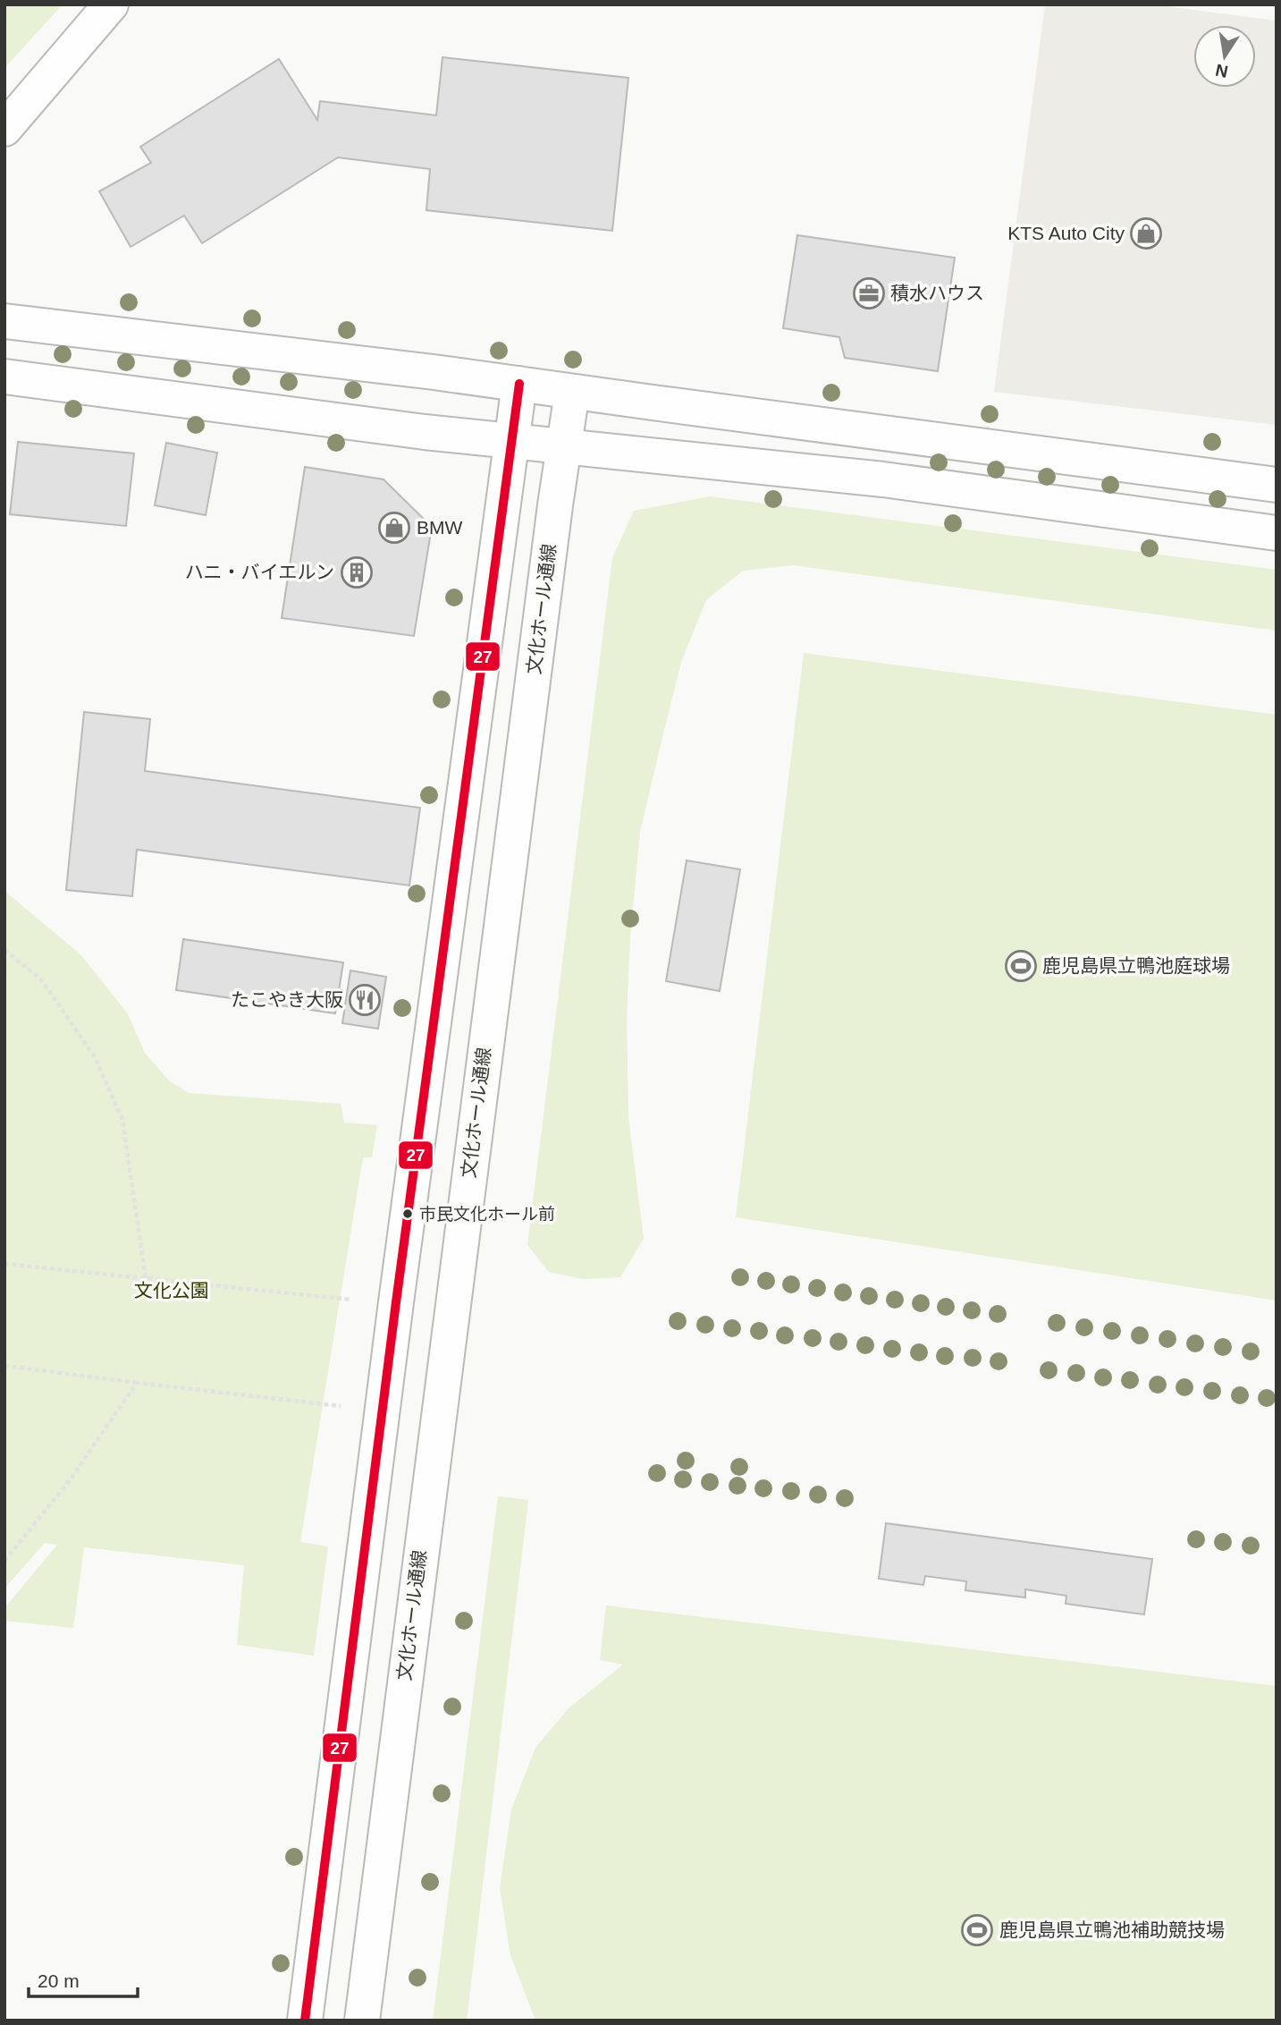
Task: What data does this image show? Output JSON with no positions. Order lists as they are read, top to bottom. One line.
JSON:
{"streets":{"street":["文化ホール通線"]},"parks":["文化公園"],"places":{"shop":["KTS Auto City","BMW"],"office":["積水ハウス"],"building":["ハニ・バイエルン"],"sports":["鹿児島県立鴨池庭球場","鹿児島県立鴨池補助競技場"],"restaurant":["たこやき大阪"],"other":["市民文化ホール前"]},"lines":["transit line 27"],"scale_bar":"20 m","north":"bottom"}
